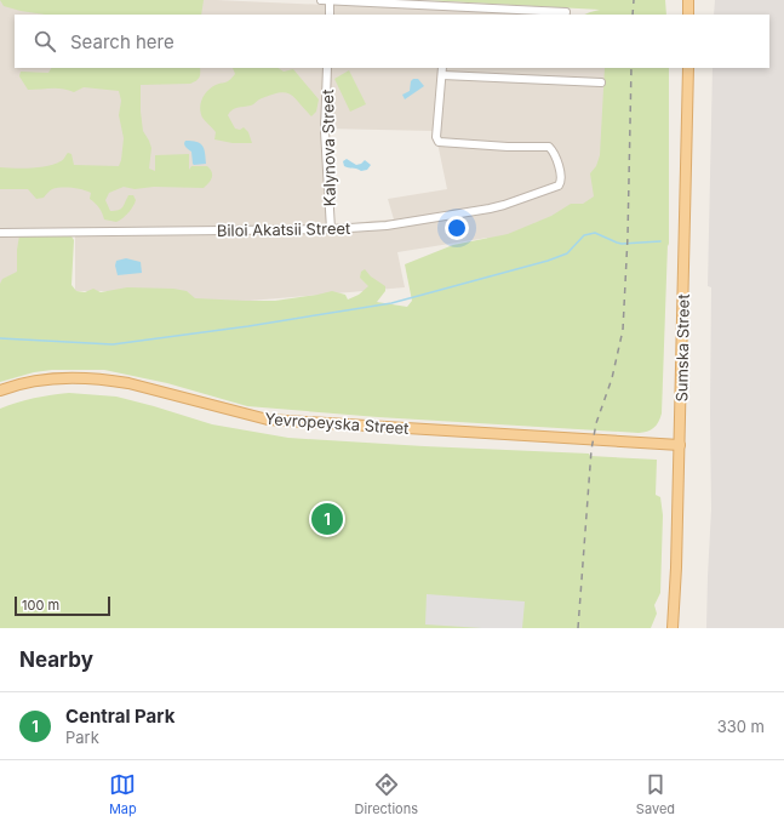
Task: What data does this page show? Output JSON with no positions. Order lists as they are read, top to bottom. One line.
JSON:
{"streets":{"main road":["Sumska Street","Yevropeyska Street"],"street":["Kalynova Street","Biloi Akatsii Street"]},"crossings":[["Kalynova Street","Biloi Akatsii Street"],["Sumska Street","Yevropeyska Street"]],"scale_bar":"100 m","page":{"search":"Search here","pins":"1","scale":"100 m","heading":"Nearby","list":[{"mark":"1","name":"Central Park","note":"Park","value":"330 m"}],"nav":["Map","Directions","Saved"]}}
